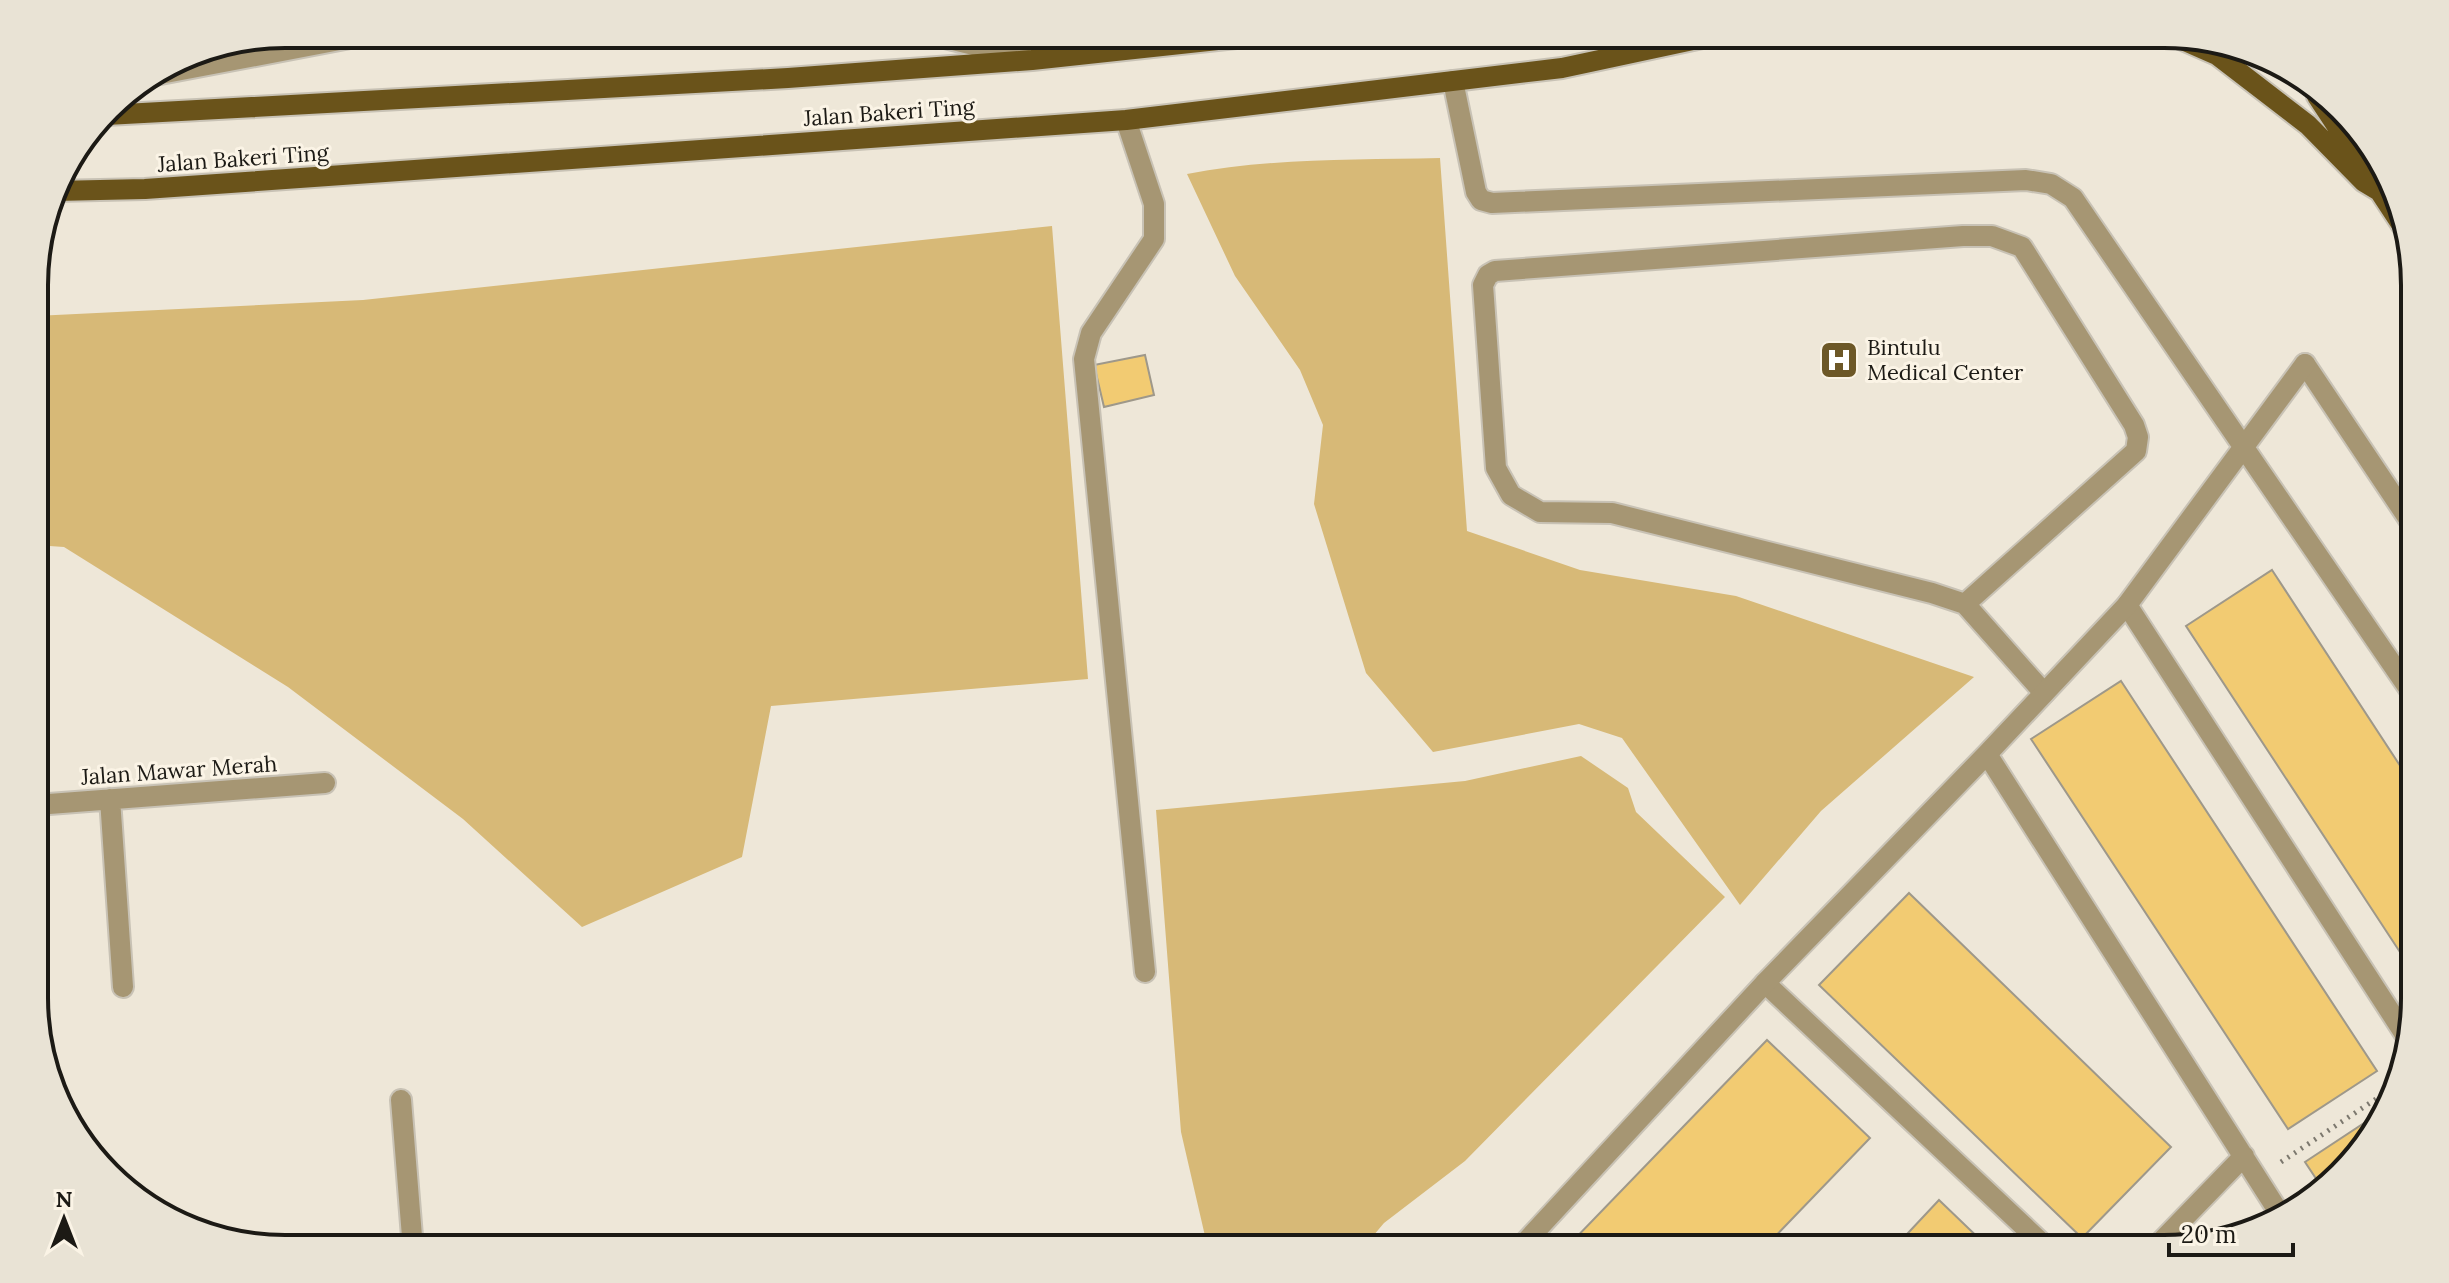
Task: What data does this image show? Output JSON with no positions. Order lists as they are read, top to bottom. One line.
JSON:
{"streets":{"main road":["Jalan Bakeri Ting"],"street":["Jalan Mawar Merah"]},"places":{"hospital":["Bintulu Medical Center"]},"scale_bar":"20 m","north":"top"}
